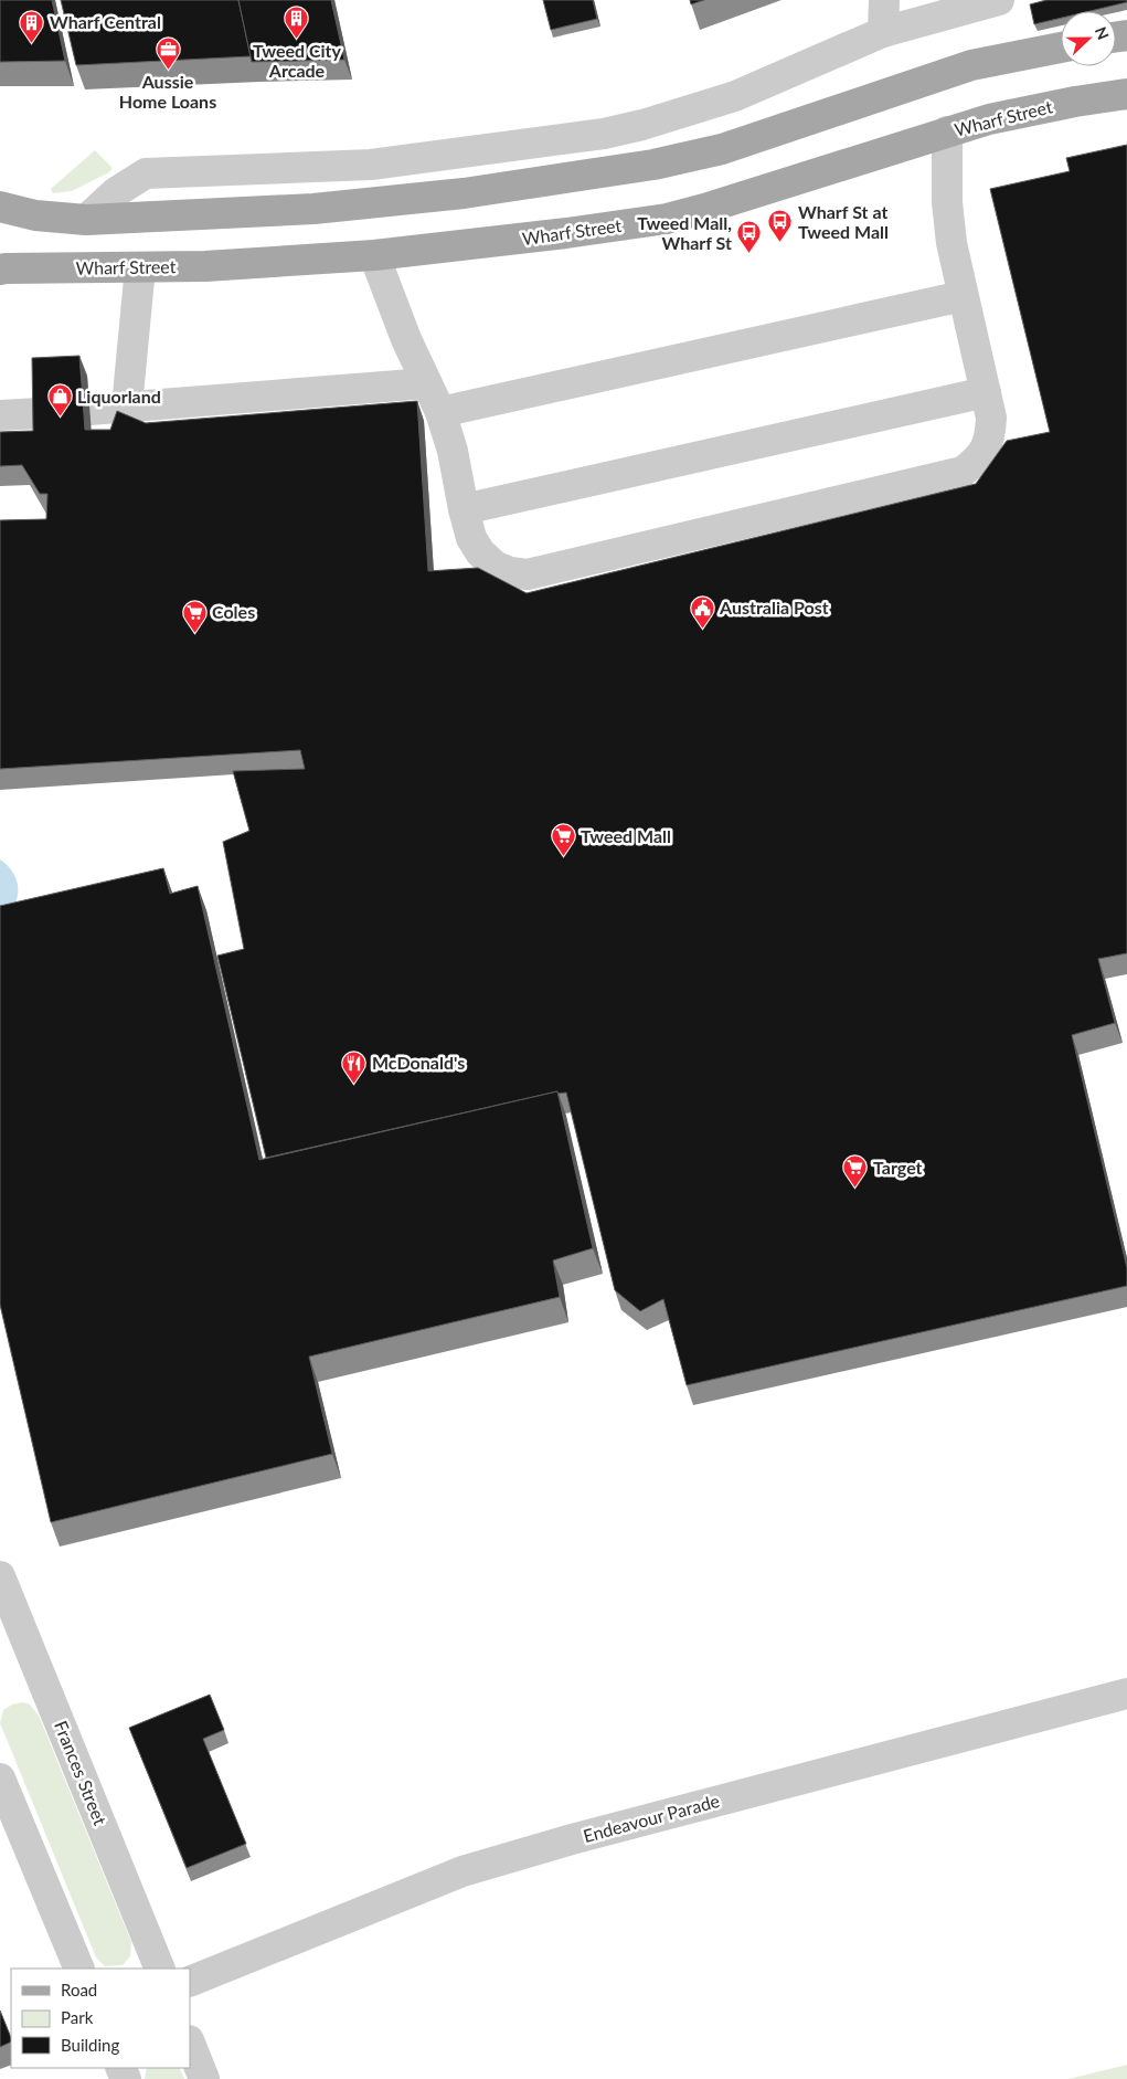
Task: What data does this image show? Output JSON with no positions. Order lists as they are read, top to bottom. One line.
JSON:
{"streets":{"main road":["Wharf Street"],"street":["Frances Street","Endeavour Parade"]},"places":{"building":["Tweed City Arcade","Wharf Central"],"office":["Aussie Home Loans"],"bus stop":["Wharf St at Tweed Mall","Tweed Mall, Wharf St"],"shop":["Liquorland"],"public building":["Australia Post"],"supermarket":["Coles","Tweed Mall","Target"],"restaurant":["McDonald's"]},"legend":["Road","Park","Building"],"north":"right"}
